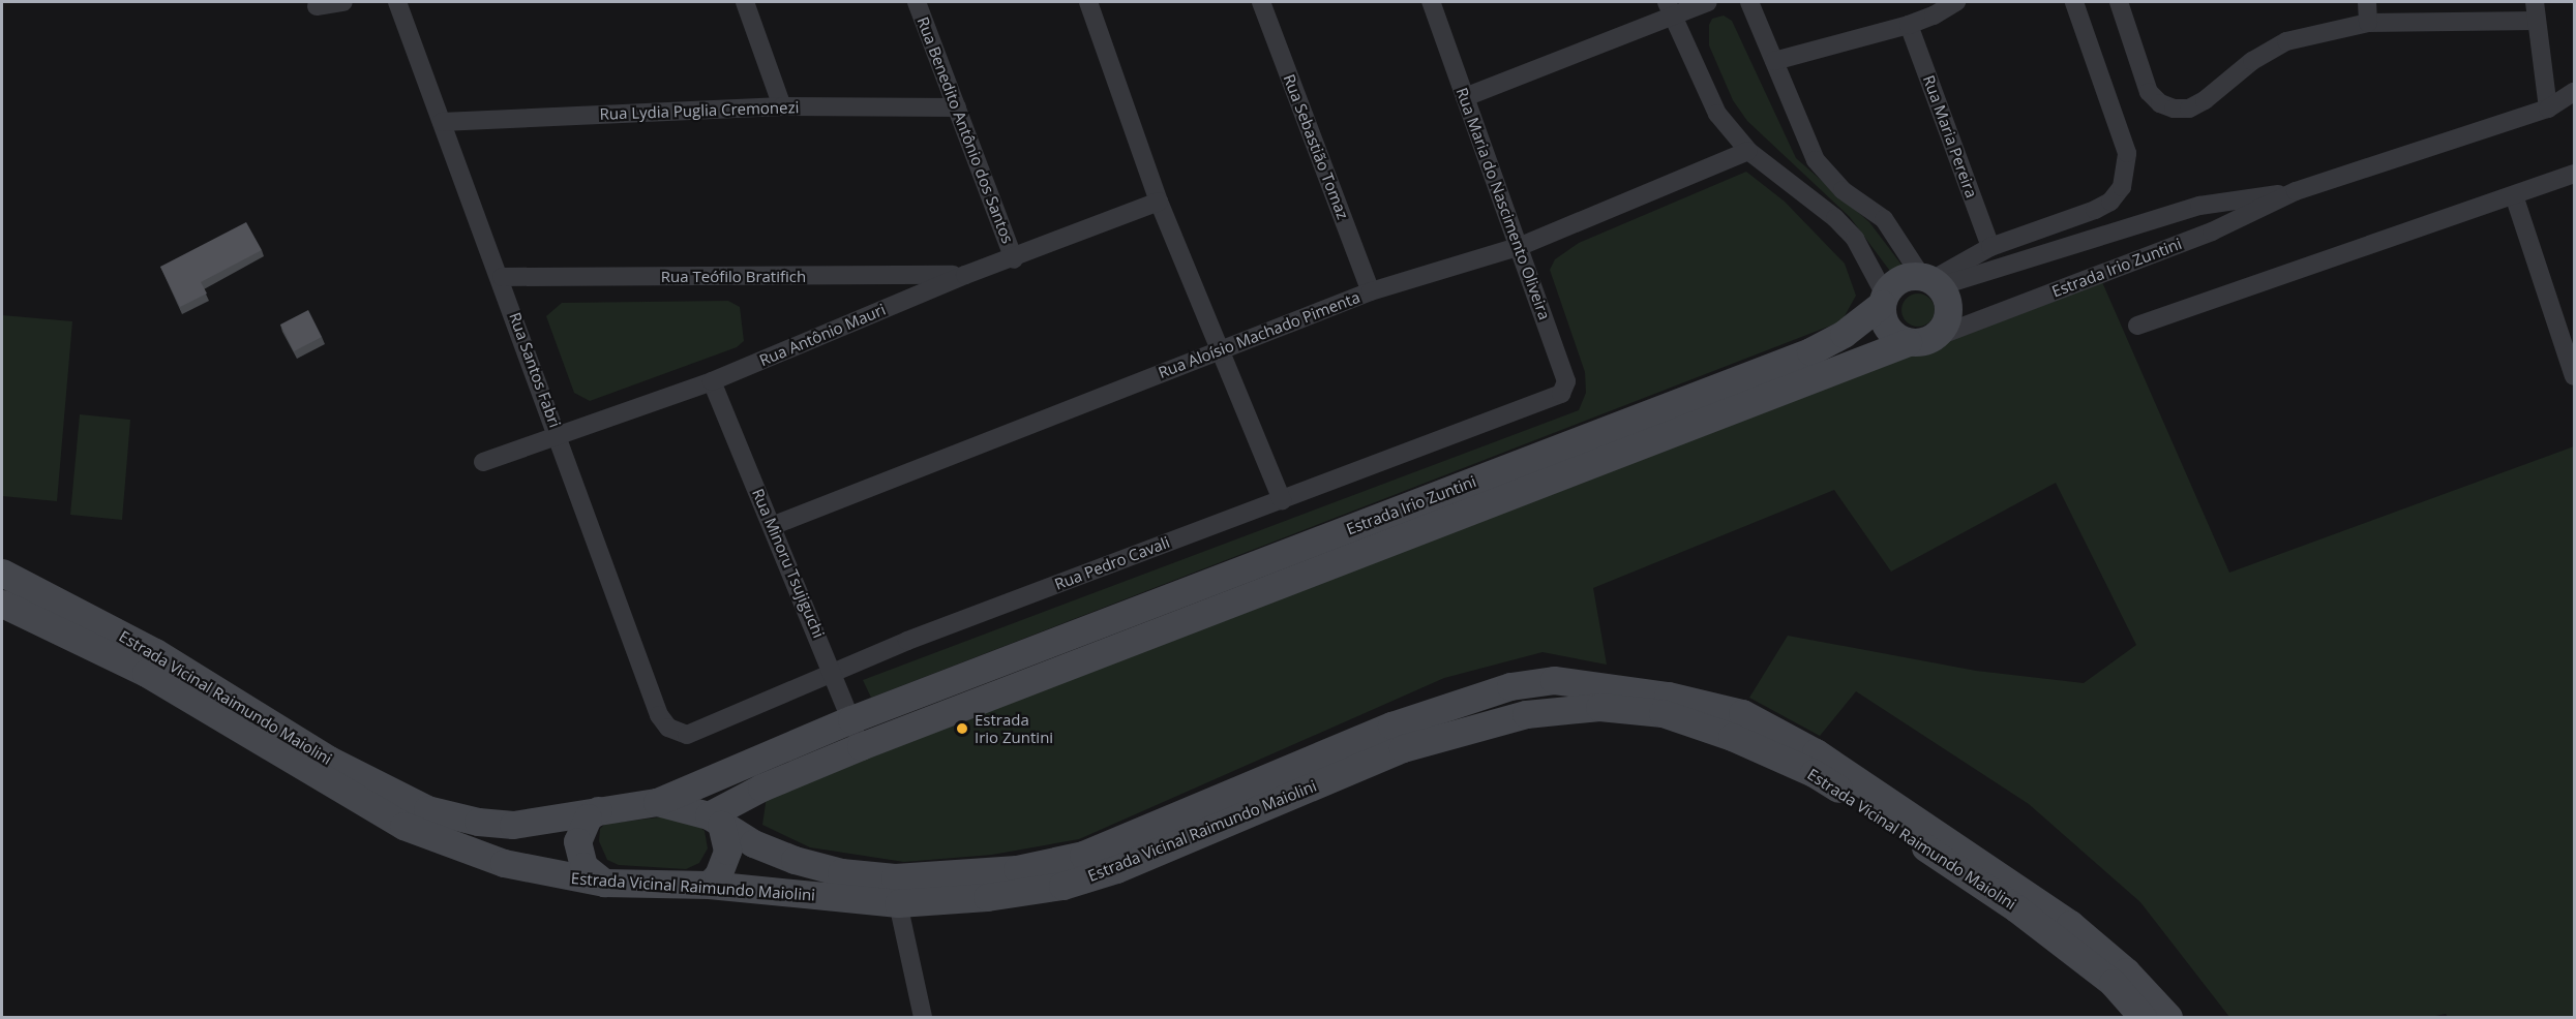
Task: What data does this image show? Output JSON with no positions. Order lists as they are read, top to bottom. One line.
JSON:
{"streets":{"main road":["Estrada Irio Zuntini","Estrada Vicinal Raimundo Maiolini"],"street":["Rua Lydia Puglia Cremonezi","Rua Benedito Antônio dos Santos","Rua Maria Pereira","Rua Sebastião Tomaz","Rua Maria do Nascimento Oliveira","Rua Teófilo Bratifich","Rua Antônio Mauri","Rua Aloísio Machado Pimenta","Rua Santos Fabri","Rua Minoru Tsujiguchi","Rua Pedro Cavali"]},"crossings":[["Rua Lydia Puglia Cremonezi","Rua Benedito Antônio dos Santos"],["Rua Lydia Puglia Cremonezi","Rua Santos Fabri"],["Rua Benedito Antônio dos Santos","Rua Antônio Mauri"],["Rua Sebastião Tomaz","Rua Aloísio Machado Pimenta"],["Rua Maria do Nascimento Oliveira","Rua Aloísio Machado Pimenta"],["Rua Maria do Nascimento Oliveira","Rua Pedro Cavali"],["Estrada Irio Zuntini","Rua Minoru Tsujiguchi"],["Estrada Irio Zuntini","Estrada Vicinal Raimundo Maiolini"],["Rua Teófilo Bratifich","Rua Antônio Mauri"],["Rua Teófilo Bratifich","Rua Santos Fabri"],["Rua Antônio Mauri","Rua Santos Fabri"],["Rua Antônio Mauri","Rua Minoru Tsujiguchi"],["Rua Aloísio Machado Pimenta","Rua Minoru Tsujiguchi"],["Rua Santos Fabri","Rua Pedro Cavali"],["Rua Minoru Tsujiguchi","Rua Pedro Cavali"]],"places":["Estrada Irio Zuntini"]}
